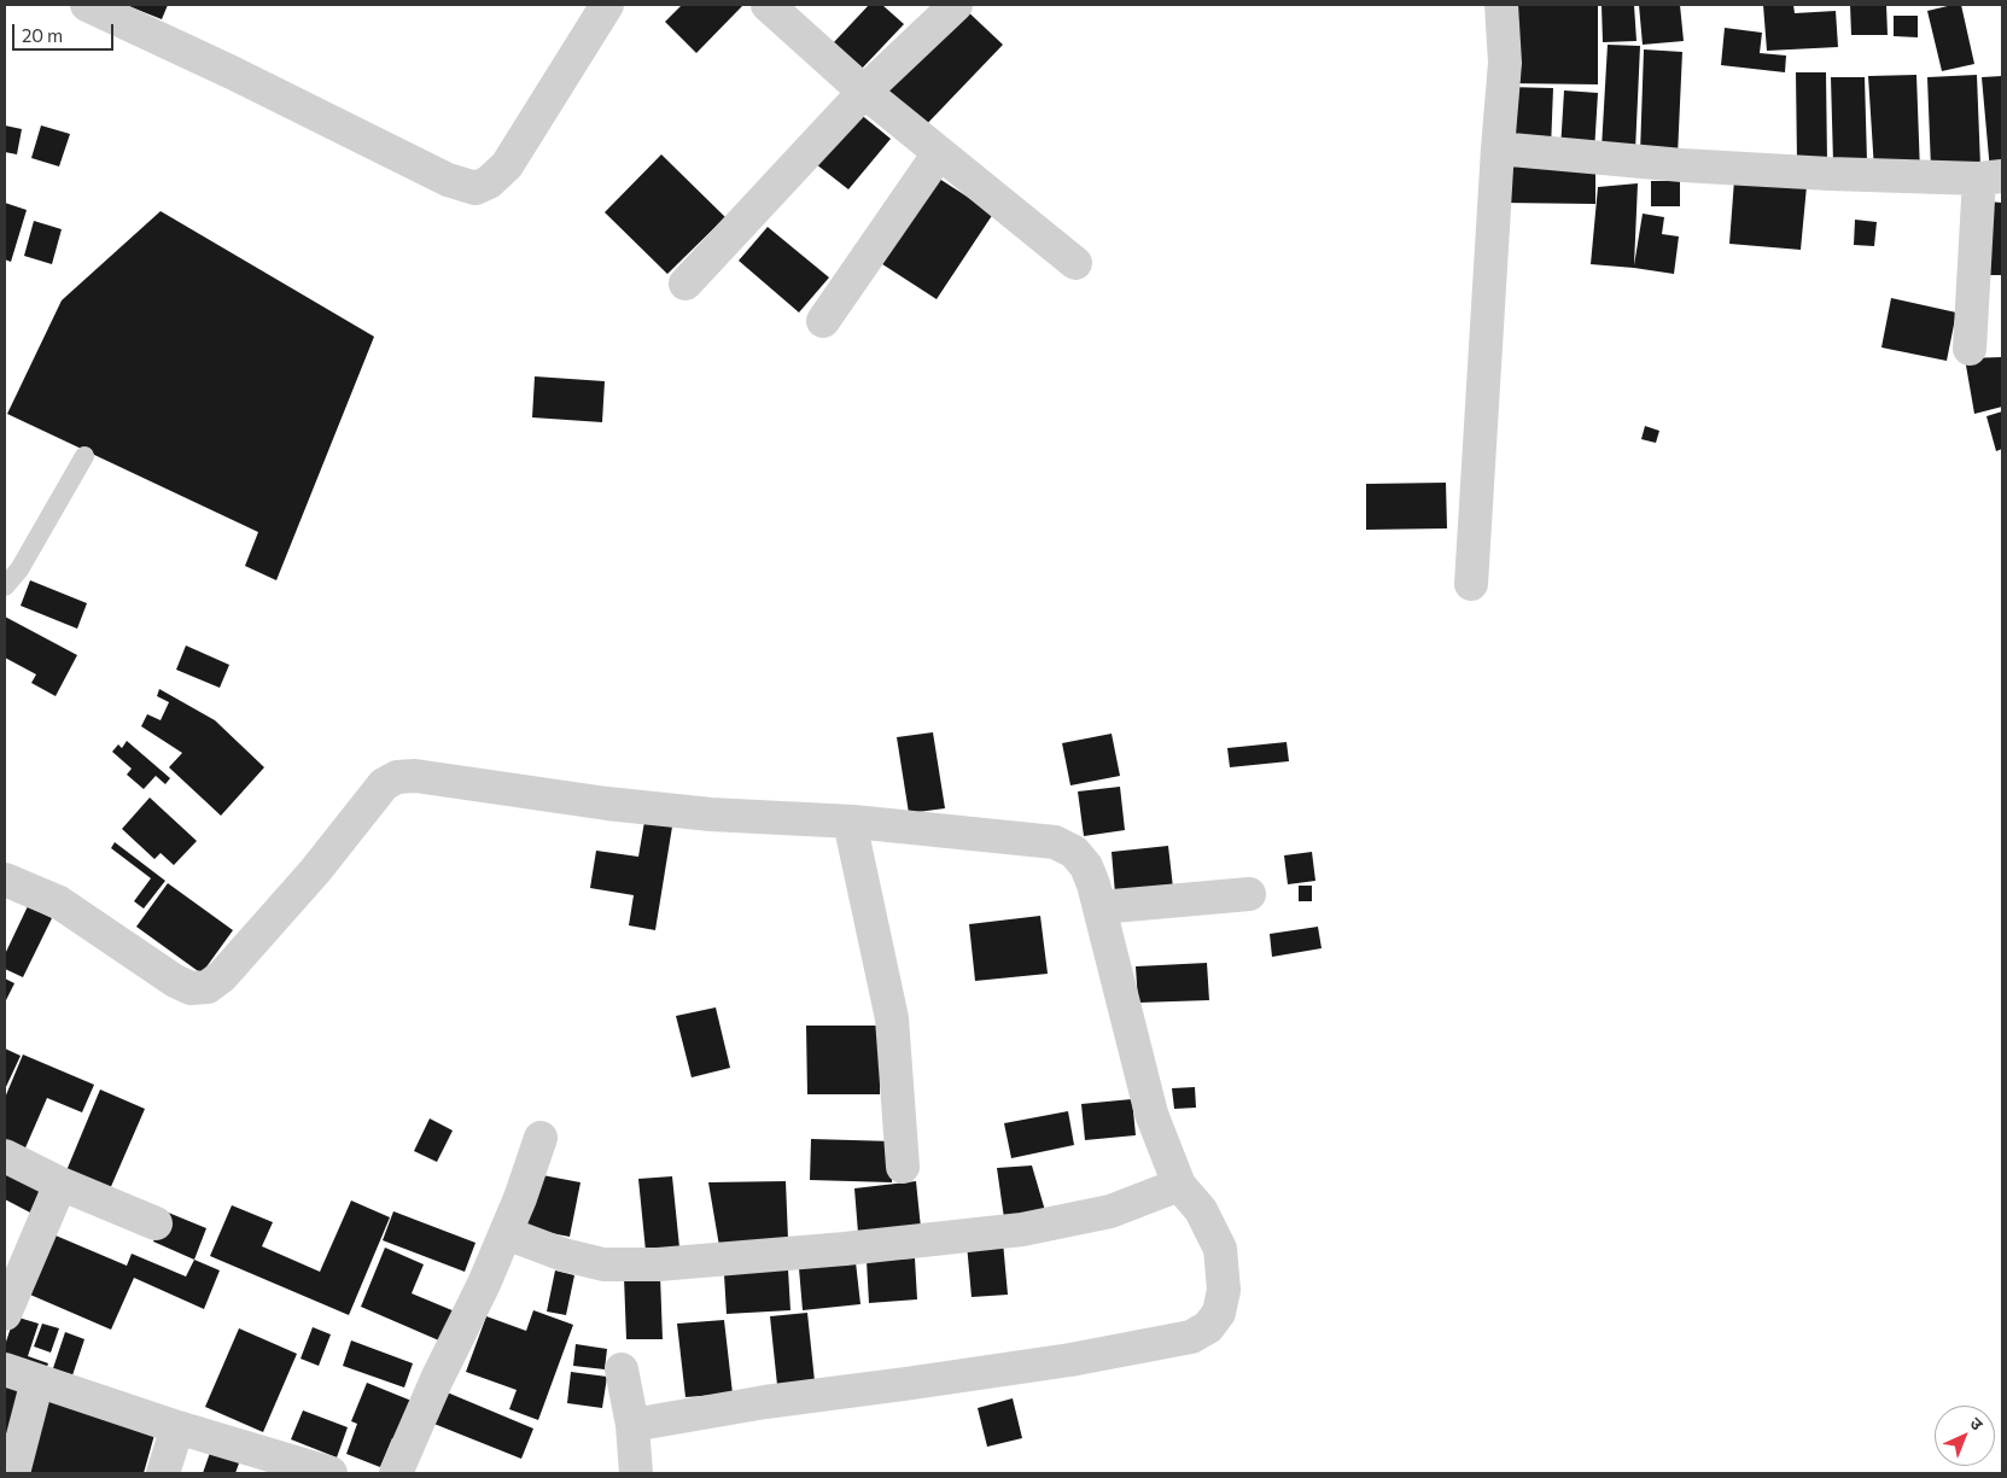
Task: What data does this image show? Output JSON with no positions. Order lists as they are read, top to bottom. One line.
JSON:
{"scale_bar":"20 m","north":"top right"}
